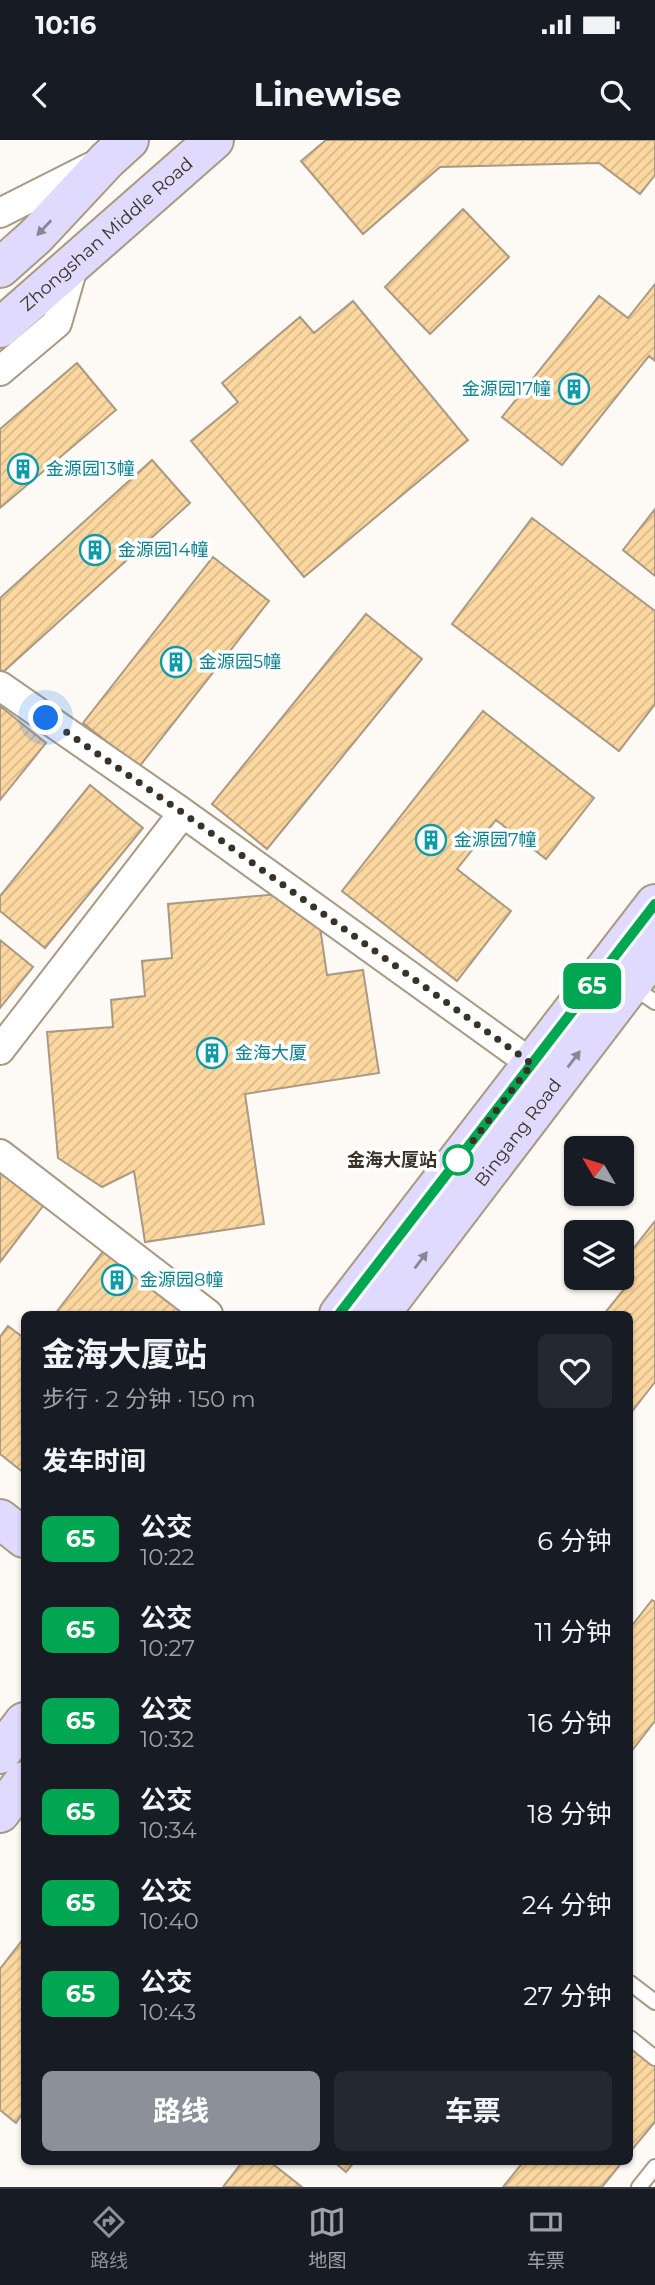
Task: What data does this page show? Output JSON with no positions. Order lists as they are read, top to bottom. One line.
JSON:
{"streets":{"street":["Zhongshan Middle Road","Bingang Road"]},"places":{"building":["金源园17幢","金源园13幢","金源园14幢","金源园5幢","金源园7幢","金海大厦","金源园8幢"],"other":["金海大厦站"]},"lines":["bus line 65"],"north":"top left","page":{"status":"10:16","header":"Linewise","on_map":"65","heading":[["金海大厦站","步行 · 2 分钟 · 150 m"],"发车时间"],"list":[{"mark":"65","name":"公交","note":"10:22","value":"6 分钟"},{"mark":"65","name":"公交","note":"10:27","value":"11 分钟"},{"mark":"65","name":"公交","note":"10:32","value":"16 分钟"},{"mark":"65","name":"公交","note":"10:34","value":"18 分钟"},{"mark":"65","name":"公交","note":"10:40","value":"24 分钟"},{"mark":"65","name":"公交","note":"10:43","value":"27 分钟"}],"buttons":["路线","车票"],"tabs":["路线","地图","车票"]}}
